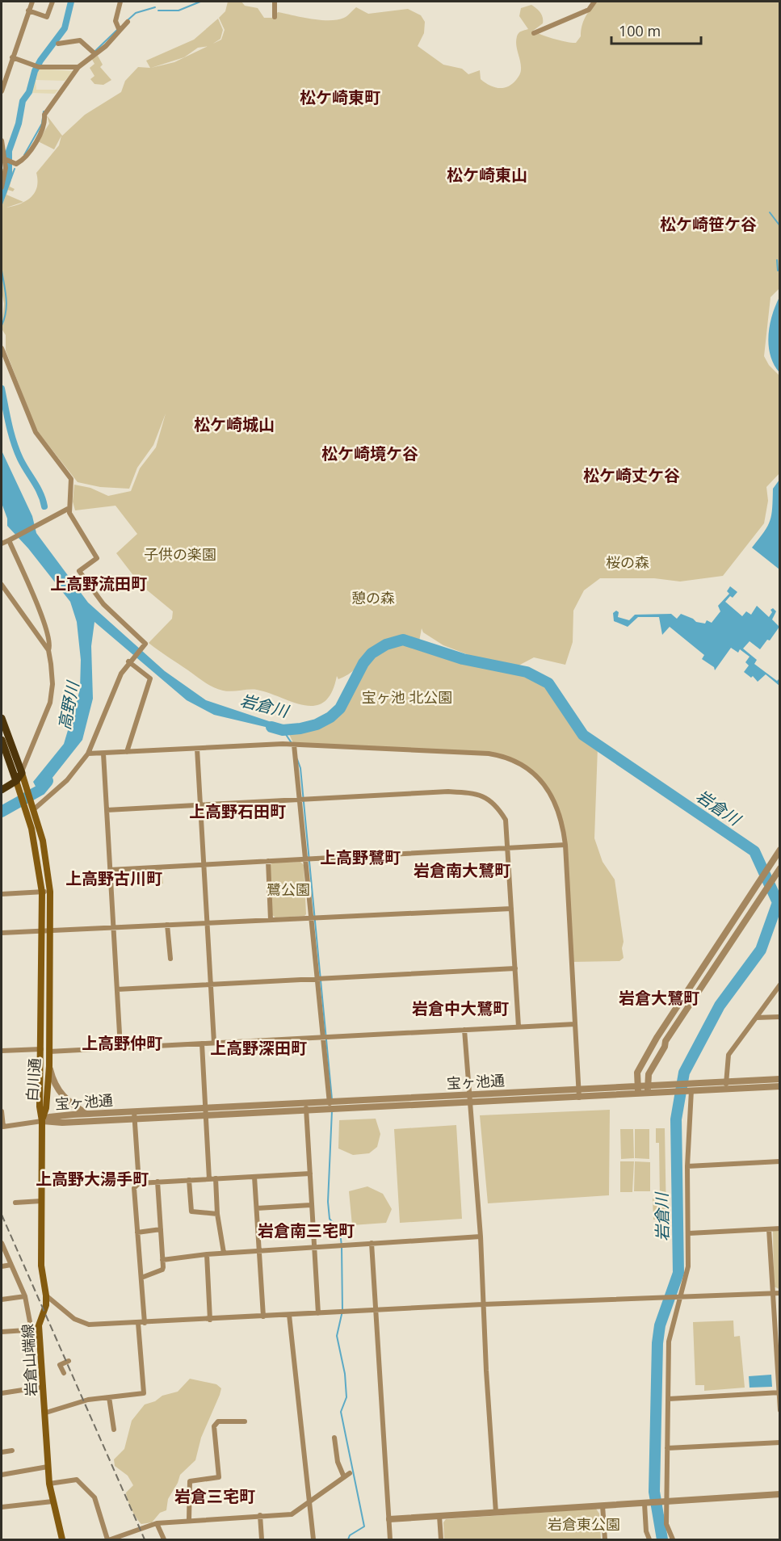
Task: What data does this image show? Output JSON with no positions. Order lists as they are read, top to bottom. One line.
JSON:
{"streets":{"highway":["白川通"],"main road":["岩倉山端線"],"street":["宝ヶ池通"]},"crossings":[["白川通","宝ヶ池通"],["白川通","岩倉山端線"],["宝ヶ池通","岩倉山端線"]],"districts":["松ケ崎東町","松ケ崎東山","松ケ崎笹ケ谷","松ケ崎城山","松ケ崎境ケ谷","松ケ崎丈ケ谷","上高野流田町","上高野石田町","上高野鷺町","岩倉南大鷺町","上高野古川町","岩倉大鷺町","岩倉中大鷺町","上高野仲町","上高野深田町","上高野大湯手町","岩倉南三宅町","岩倉三宅町"],"water":["高野川","岩倉川"],"parks":["子供の楽園","桜の森","憩の森","宝ヶ池 北公園","鷺公園","岩倉東公園"],"scale_bar":"100 m"}
